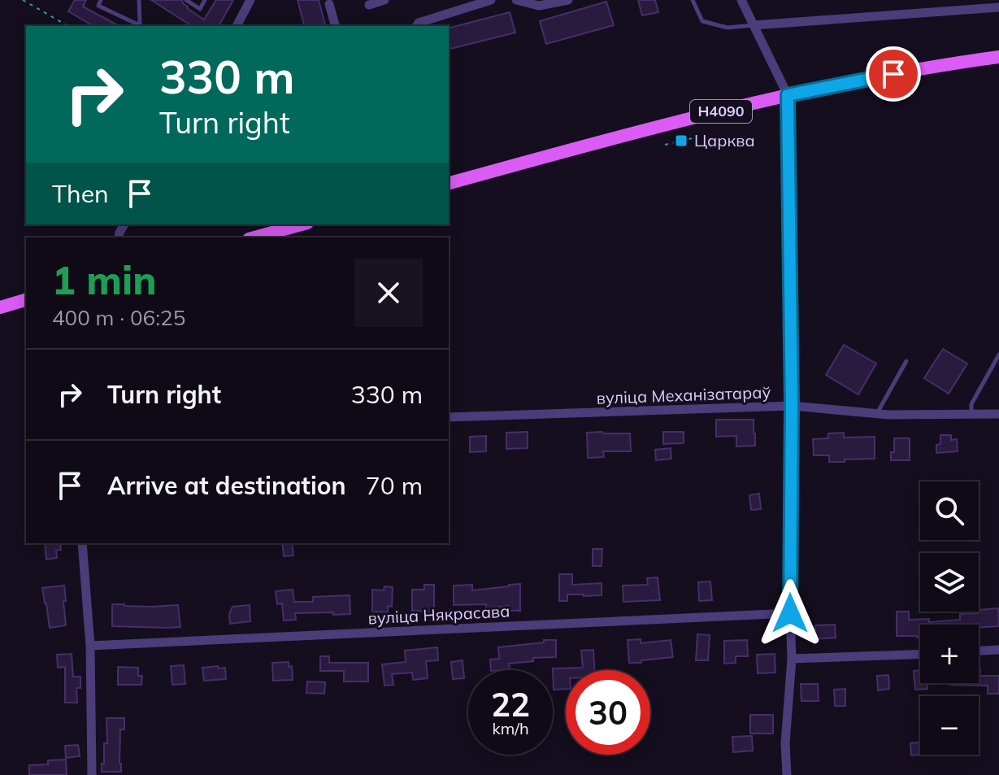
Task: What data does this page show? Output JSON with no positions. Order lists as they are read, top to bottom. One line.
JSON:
{"streets":{"main road":["Н4090"],"street":["вуліца Механізатараў","вуліца Някрасава"]},"places":{"transit":["Царква"]},"page":{"turn":["330 m","Turn right"],"then":"Then","heading":["1 min","400 m · 06:25"],"list":[{"name":"Turn right","value":"330 m"},{"name":"Arrive at destination","value":"70 m"}],"map_buttons":["+","−"],"speed":"22 km/h","limit":"30"}}
